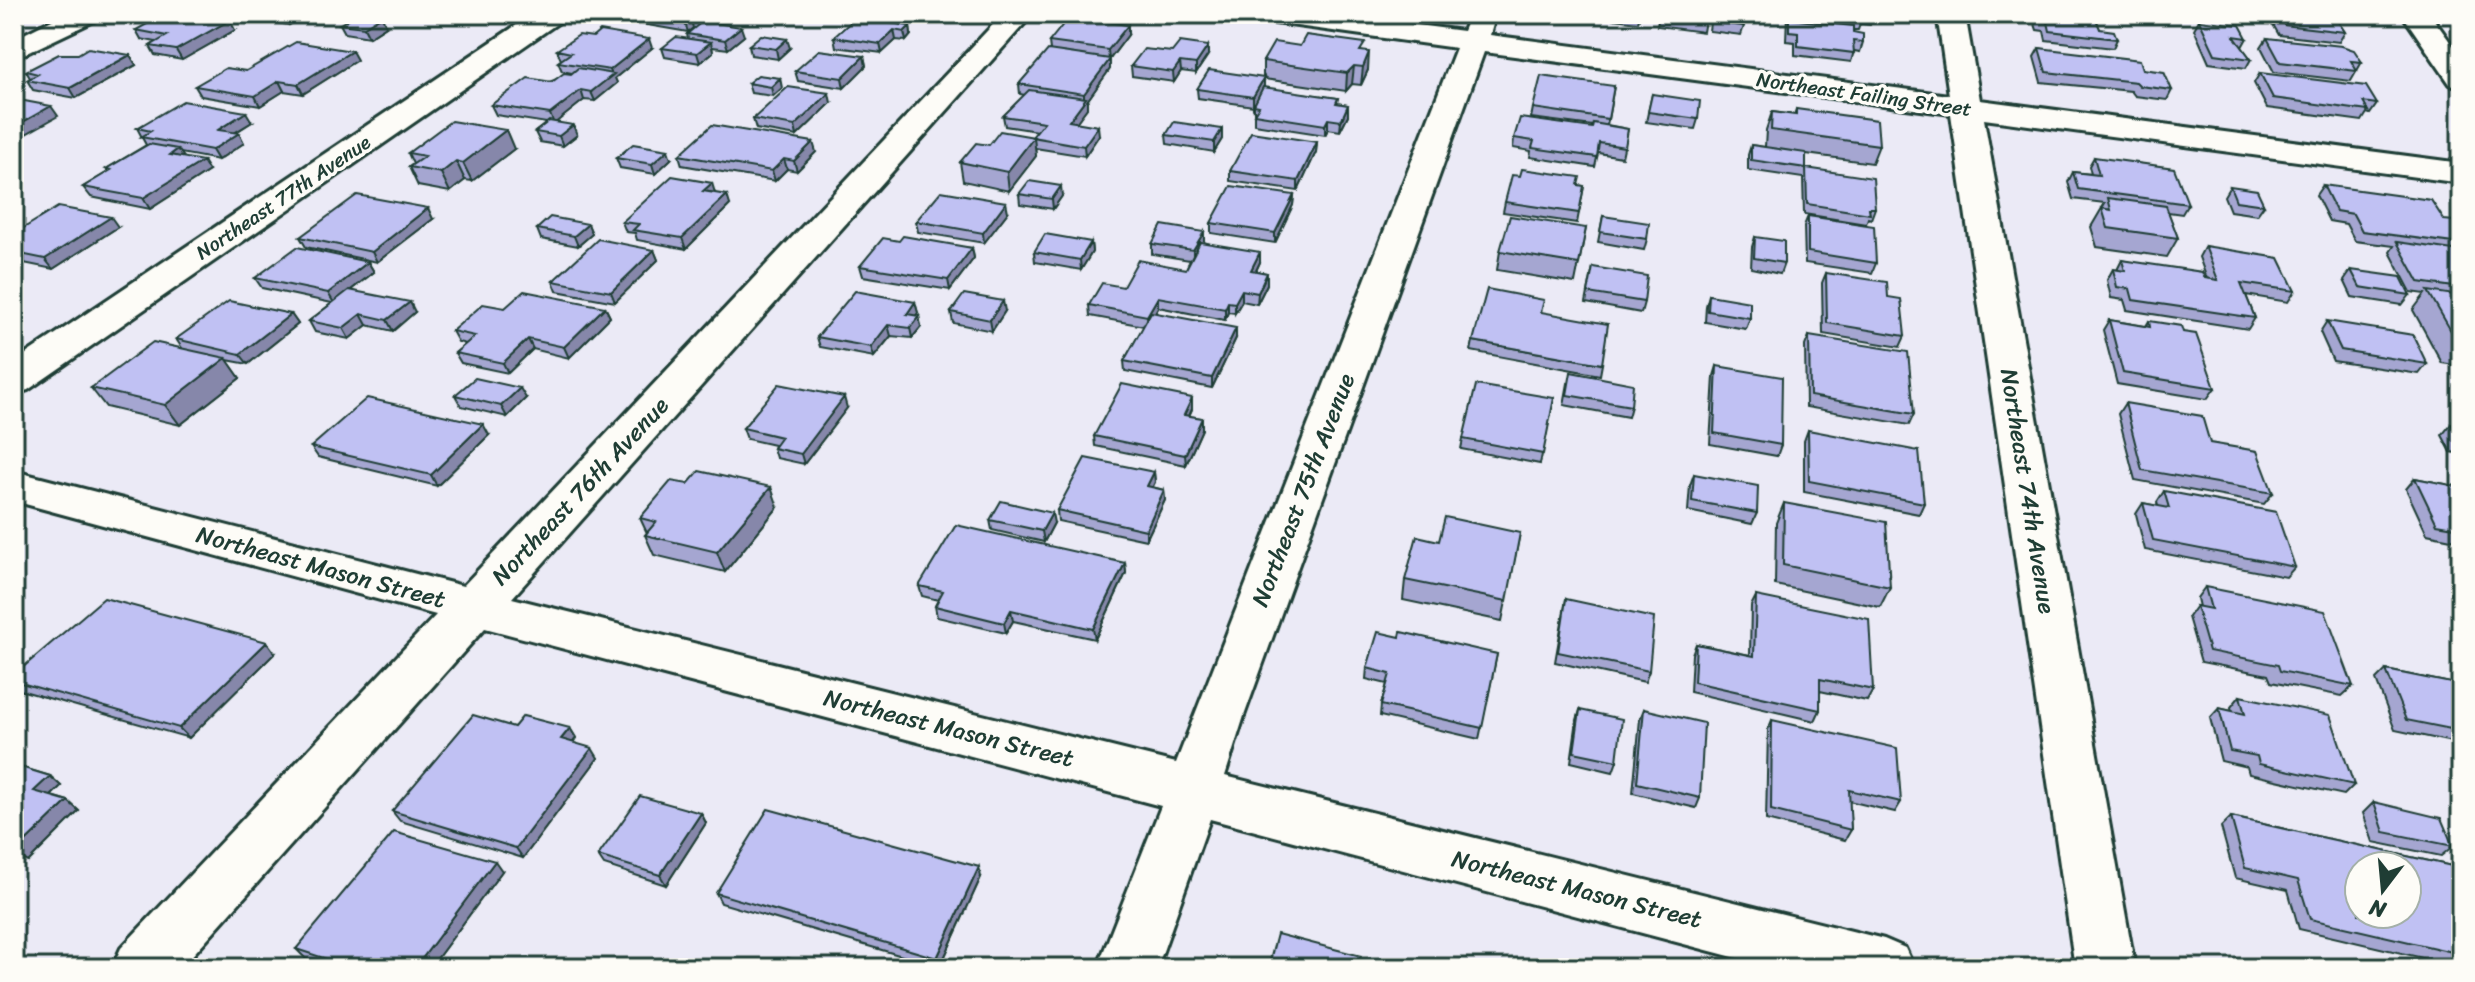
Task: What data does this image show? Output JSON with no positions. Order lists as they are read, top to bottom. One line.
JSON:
{"streets":{"street":["Northeast Failing Street","Northeast 77th Avenue","Northeast 75th Avenue","Northeast 76th Avenue","Northeast 74th Avenue","Northeast Mason Street"]},"crossings":[["Northeast Failing Street","Northeast 75th Avenue"],["Northeast Failing Street","Northeast 74th Avenue"],["Northeast 75th Avenue","Northeast Mason Street"],["Northeast 76th Avenue","Northeast Mason Street"]],"north":"bottom"}
